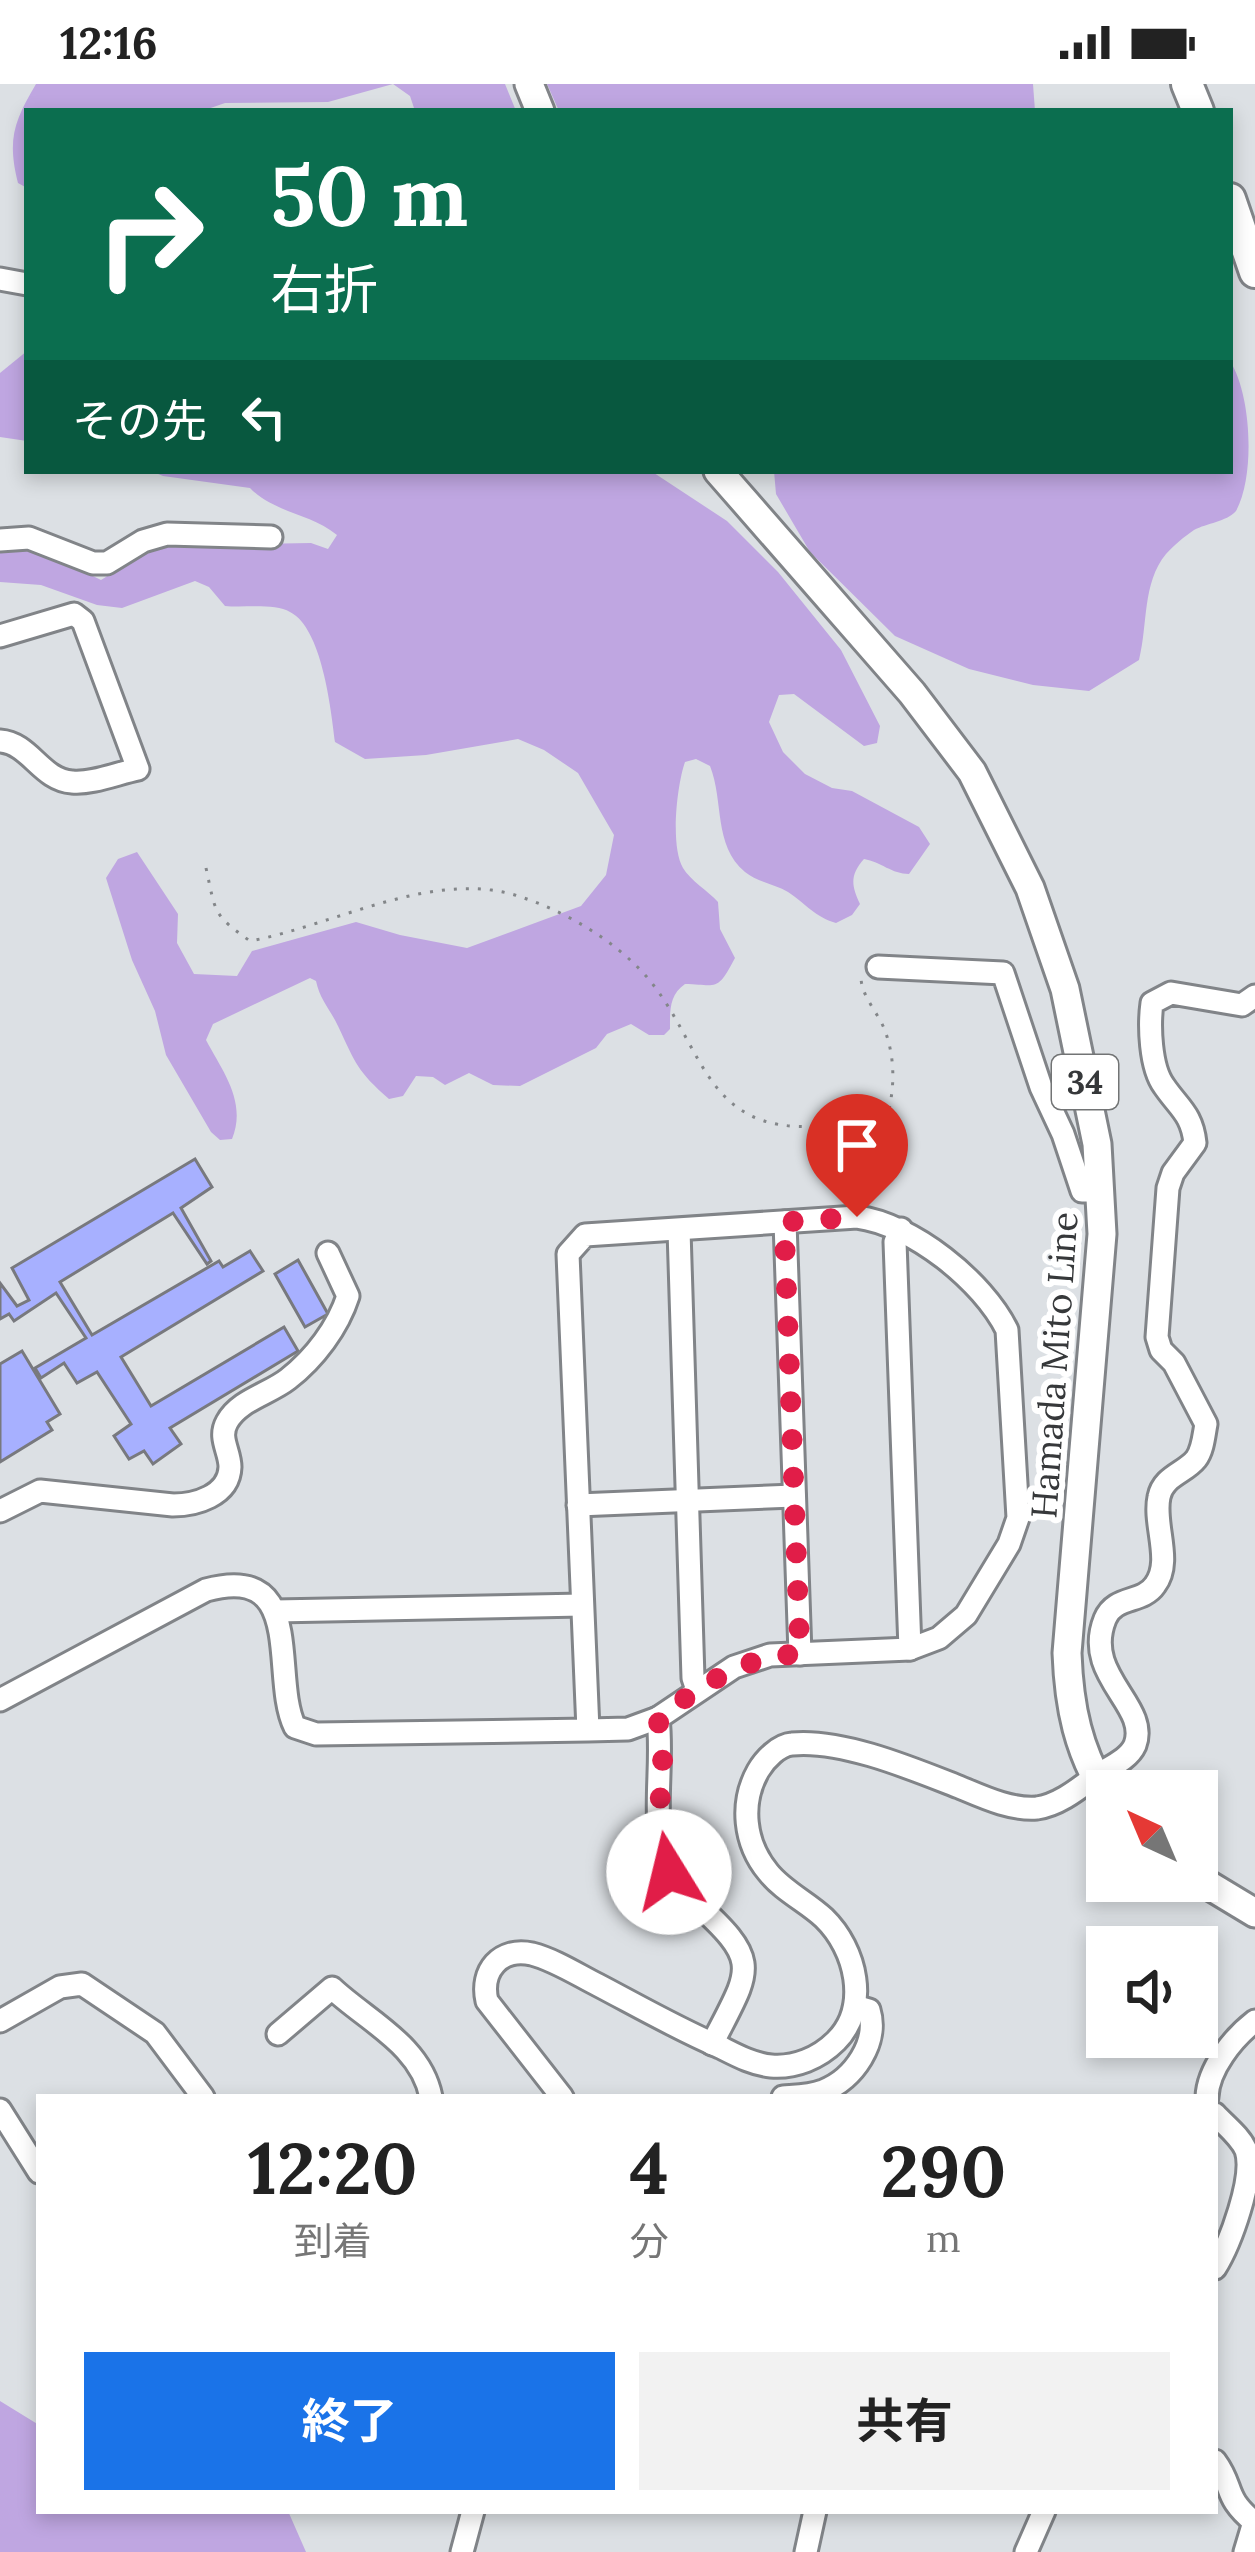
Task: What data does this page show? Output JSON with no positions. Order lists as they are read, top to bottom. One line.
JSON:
{"streets":{"main road":["34","Hamada Mito Line"]},"north":"top left","page":{"status":"12:16","turn":["50 m","右折"],"then":"その先","eta":["12:20","到着","4","分","290","m"],"buttons":["終了","共有"]}}
